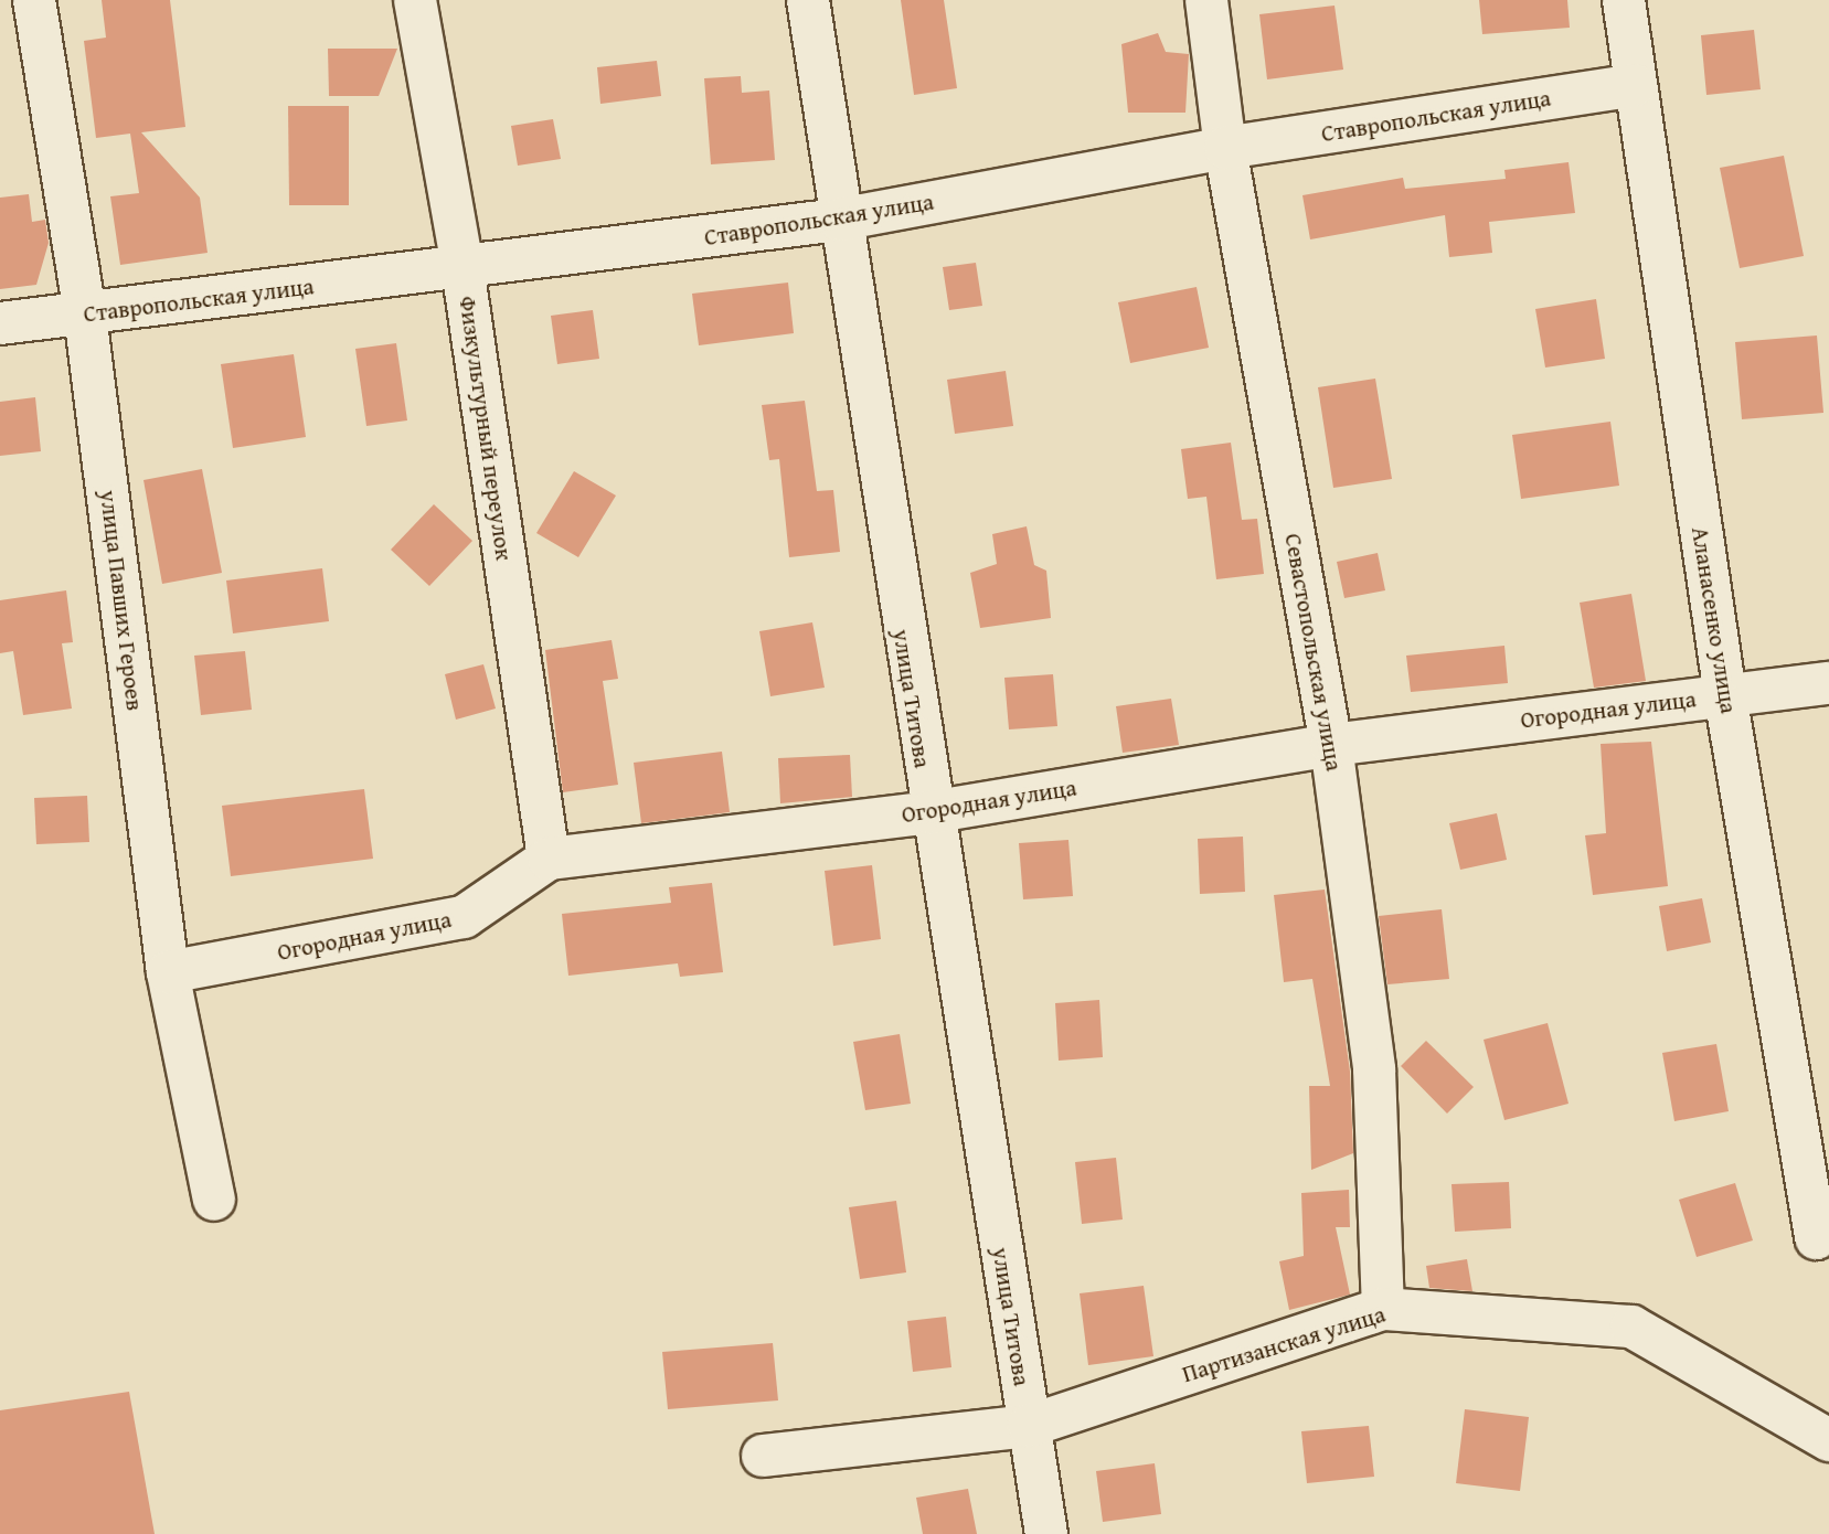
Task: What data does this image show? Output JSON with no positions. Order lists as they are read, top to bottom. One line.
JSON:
{"streets":{"street":["Ставропольская улица","Физкультурный переулок","улица Павших Героев","Аланасенко улица","Севастопольская улица","улица Титова","Огородная улица","Партизанская улица"]},"crossings":[["Ставропольская улица","Физкультурный переулок"],["Ставропольская улица","улица Павших Героев"],["Ставропольская улица","Аланасенко улица"],["Ставропольская улица","Севастопольская улица"],["Ставропольская улица","улица Титова"],["Физкультурный переулок","Огородная улица"],["улица Павших Героев","Огородная улица"],["Аланасенко улица","Огородная улица"],["Севастопольская улица","Огородная улица"],["Севастопольская улица","Партизанская улица"],["улица Титова","Огородная улица"],["улица Титова","Партизанская улица"]]}
